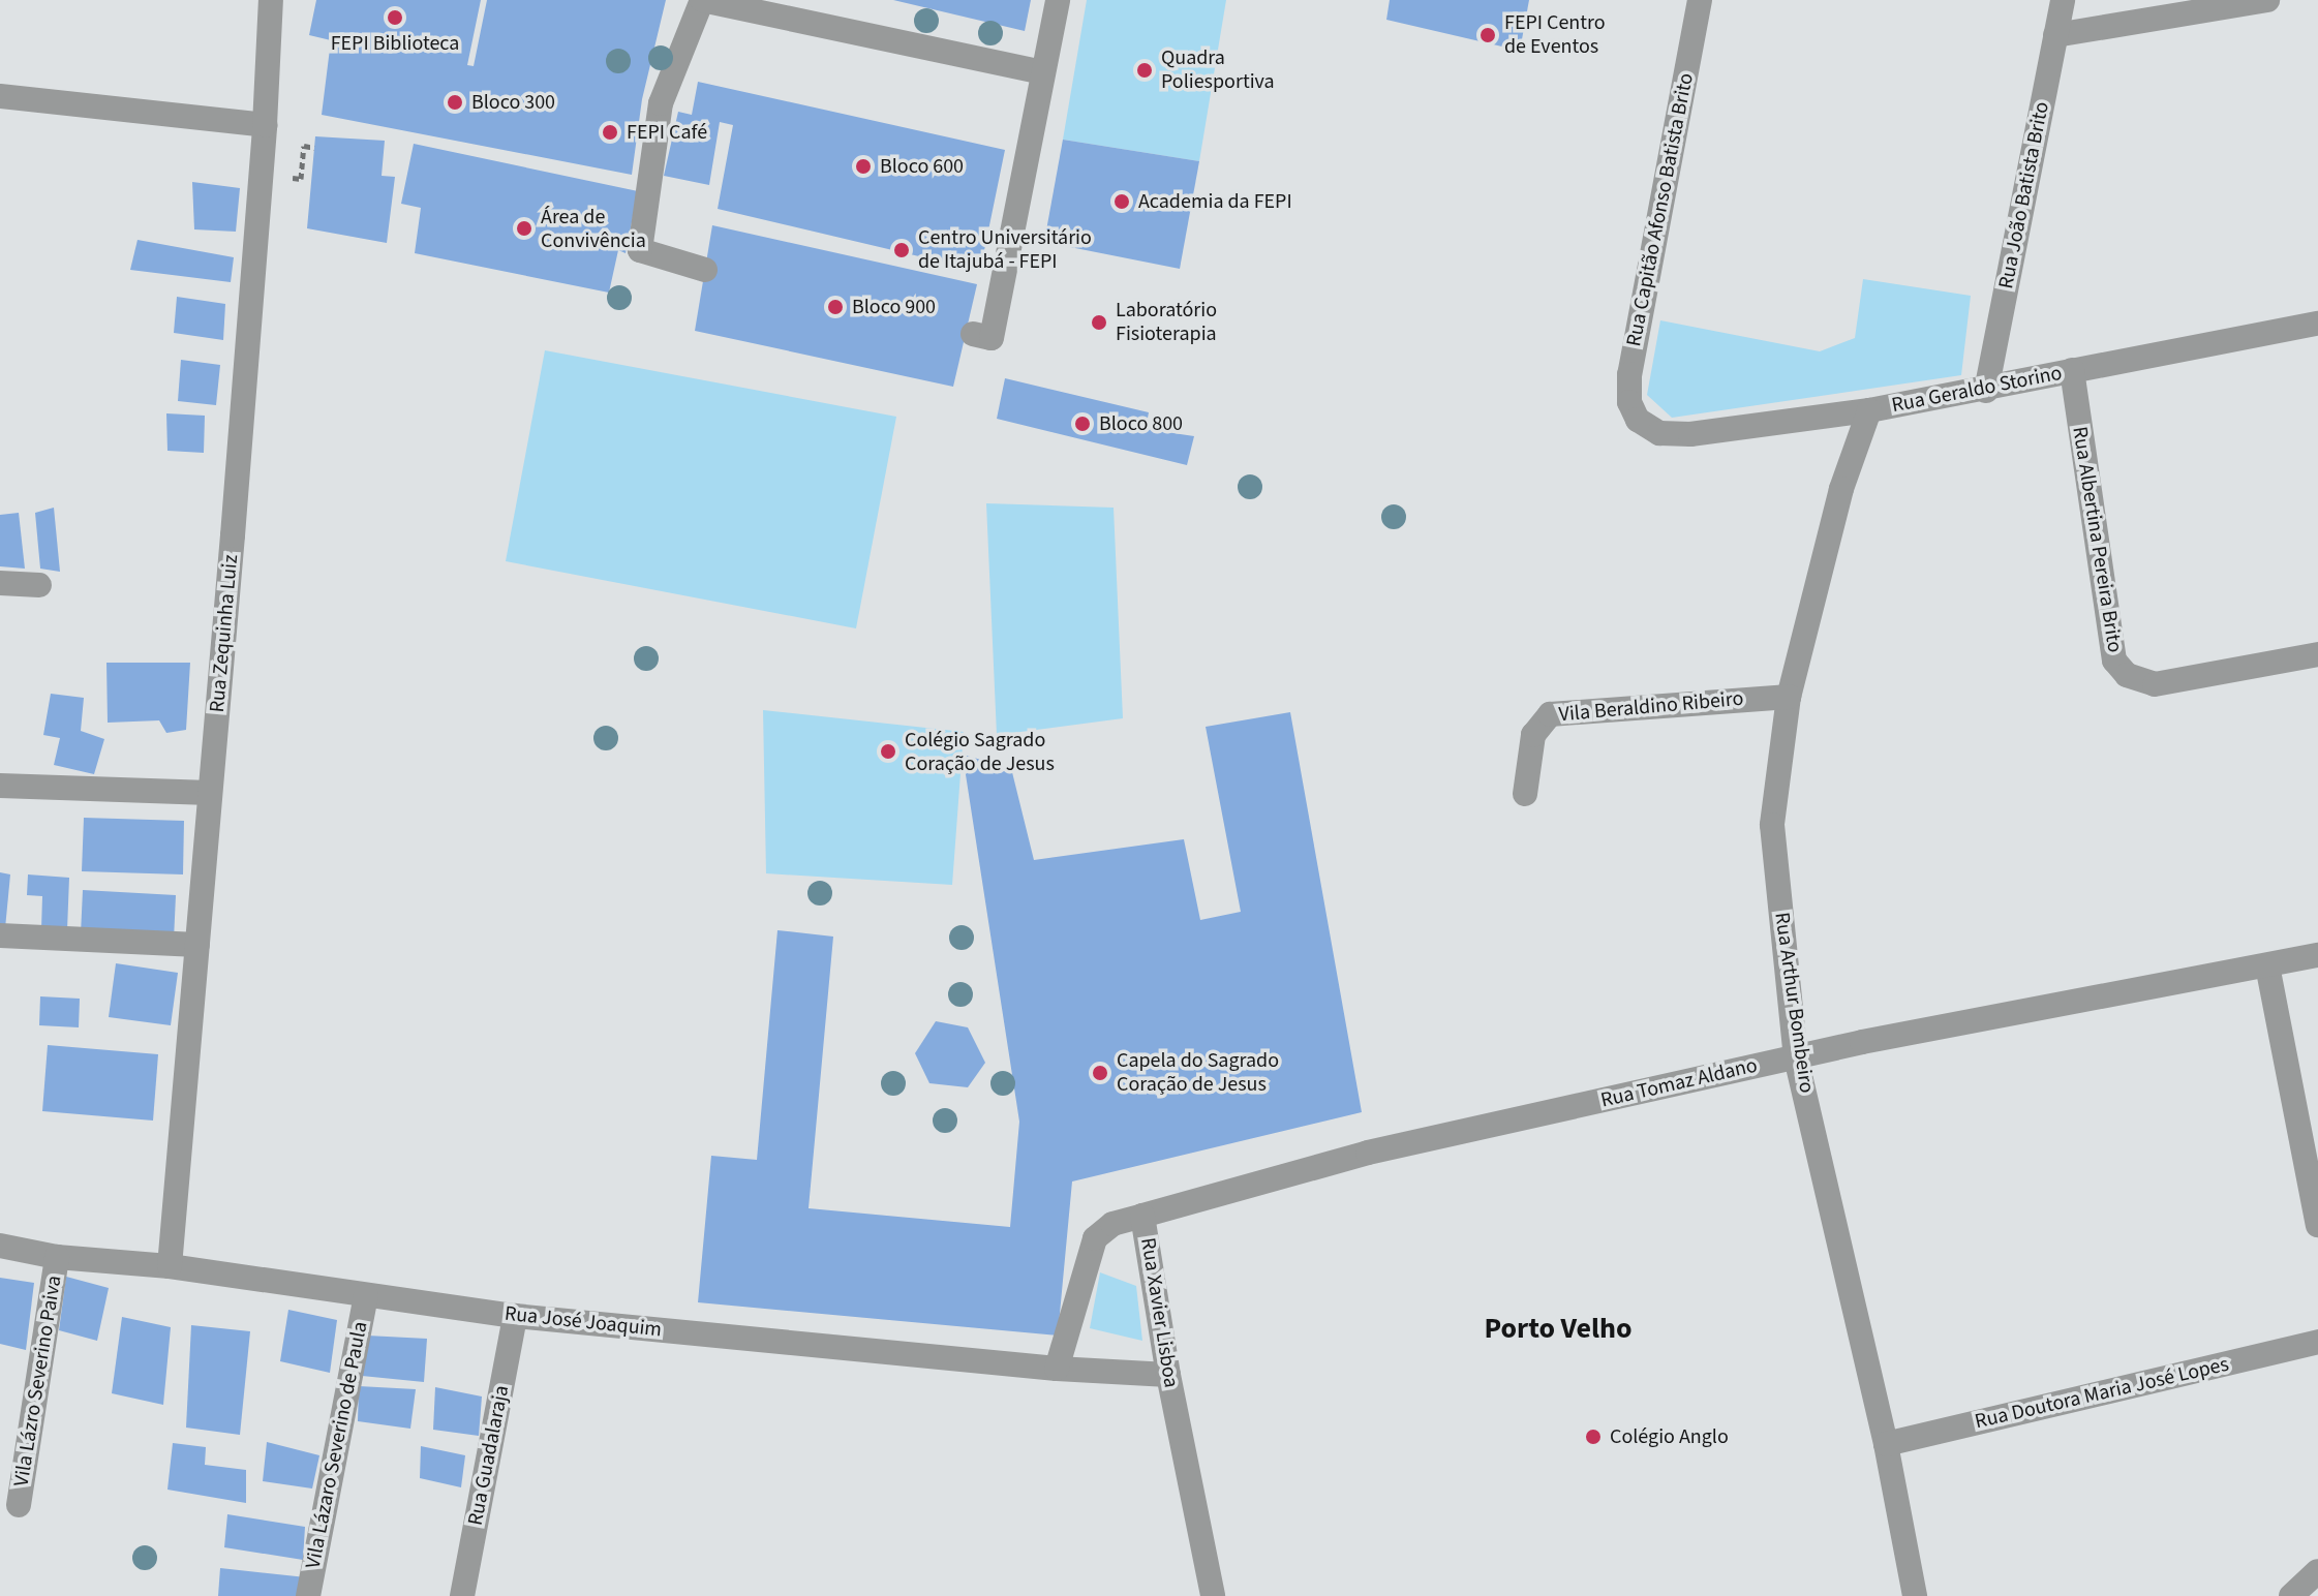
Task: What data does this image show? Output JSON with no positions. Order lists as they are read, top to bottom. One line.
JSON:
{"streets":{"street":["Rua João Batista Brito","Rua Capitão Afonso Batista Brito","Rua Geraldo Storino","Rua Albertina Pereira Brito","Rua Zequinha Luiz","Vila Beraldino Ribeiro","Rua Arthur Bombeiro","Rua Tomaz Aldano","Rua Xavier Lisboa","Rua José Joaquim","Vila Lázro Severino Paiva","Rua Doutora Maria José Lopes","Vila Lázaro Severino de Paula","Rua Guadalaraja"]},"crossings":[["Rua João Batista Brito","Rua Geraldo Storino"],["Rua Capitão Afonso Batista Brito","Rua Geraldo Storino"],["Rua Geraldo Storino","Rua Albertina Pereira Brito"],["Rua Geraldo Storino","Rua Arthur Bombeiro"],["Rua Zequinha Luiz","Rua José Joaquim"],["Vila Beraldino Ribeiro","Rua Arthur Bombeiro"],["Rua Arthur Bombeiro","Rua Tomaz Aldano"],["Rua Arthur Bombeiro","Rua Doutora Maria José Lopes"],["Rua Tomaz Aldano","Rua Xavier Lisboa"],["Rua Xavier Lisboa","Rua José Joaquim"],["Rua José Joaquim","Vila Lázro Severino Paiva"],["Rua José Joaquim","Vila Lázaro Severino de Paula"],["Rua José Joaquim","Rua Guadalaraja"]],"districts":["Porto Velho"],"places":["FEPI Biblioteca","FEPI Centro de Eventos","Quadra Poliesportiva","Bloco 300","FEPI Café","Bloco 600","Academia da FEPI","Área de Convivência","Centro Universitário de Itajubá - FEPI","Bloco 900","Laboratório Fisioterapia","Bloco 800","Colégio Sagrado Coração de Jesus","Capela do Sagrado Coração de Jesus","Colégio Anglo"]}
